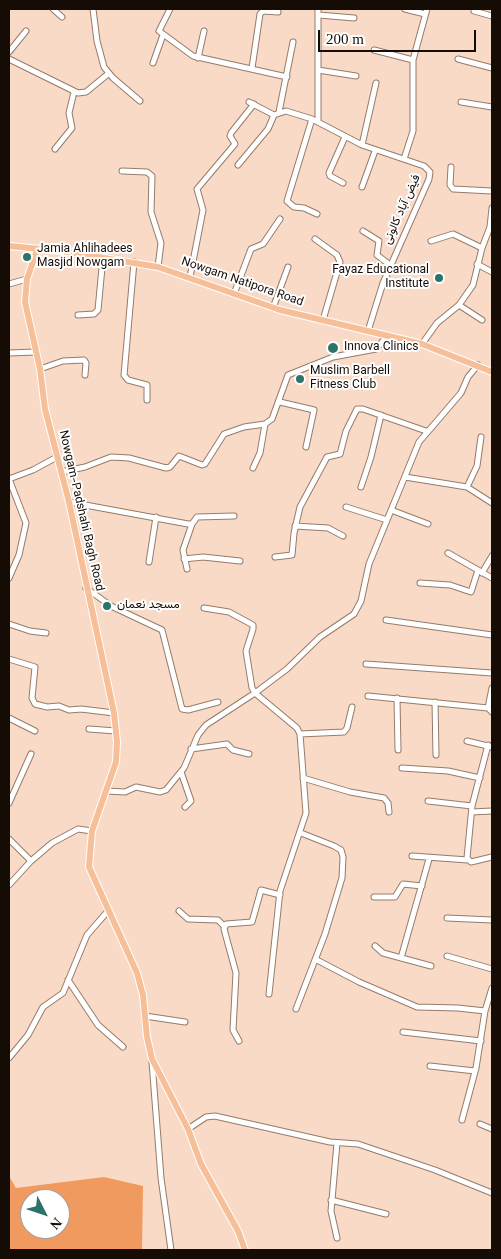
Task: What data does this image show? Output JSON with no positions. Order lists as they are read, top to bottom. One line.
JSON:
{"streets":{"main road":["Nowgam Natipora Road","Nowgam-Padshahi Bagh Road"],"street":["فیض آباد کالونی"]},"crossings":[["فیض آباد کالونی","Nowgam Natipora Road"],["Nowgam Natipora Road","Nowgam-Padshahi Bagh Road"]],"places":["Jamia Ahlihadees Masjid Nowgam","Fayaz Educational Institute","Innova Clinics","Muslim Barbell Fitness Club","مسجد نعمان"],"scale_bar":"200 m","north":"bottom right"}
